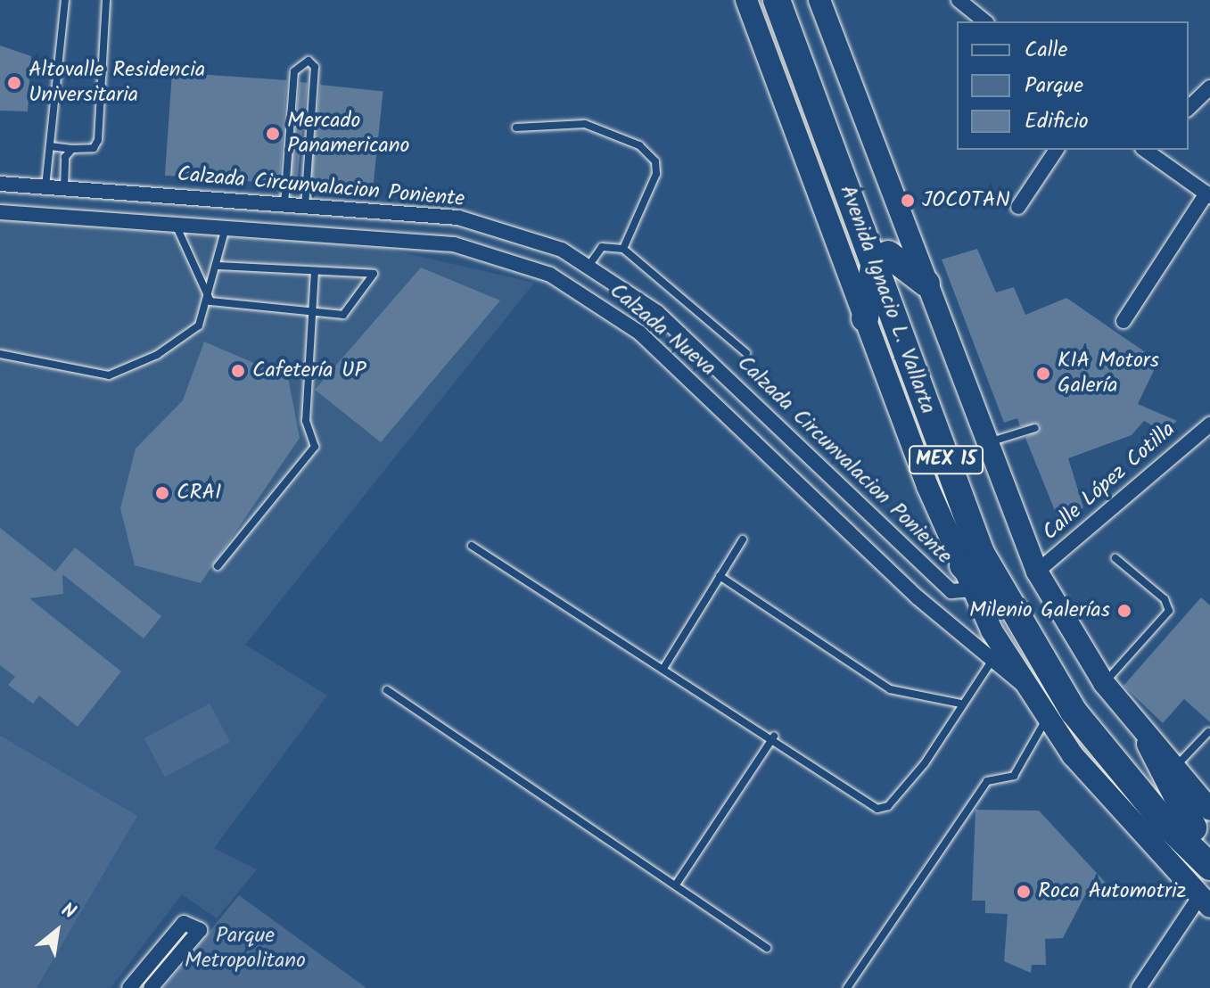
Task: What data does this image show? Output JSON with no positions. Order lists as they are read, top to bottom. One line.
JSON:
{"streets":{"highway":["Avenida Ignacio L. Vallarta","MEX 15"],"street":["Calzada Circunvalacion Poniente","Calzada Nueva","Calle López Cotilla"]},"crossings":[["Calzada Circunvalacion Poniente","Avenida Ignacio L. Vallarta"],["Avenida Ignacio L. Vallarta","Calzada Nueva"],["Avenida Ignacio L. Vallarta","Calle López Cotilla"]],"parks":["Parque Metropolitano"],"places":["Altovalle Residencia Universitaria","Mercado Panamericano","JOCOTAN","Cafetería UP","KIA Motors Galería","CRAI","Milenio Galerías","Roca Automotriz"],"legend":["Calle","Parque","Edificio"],"north":"top right"}
